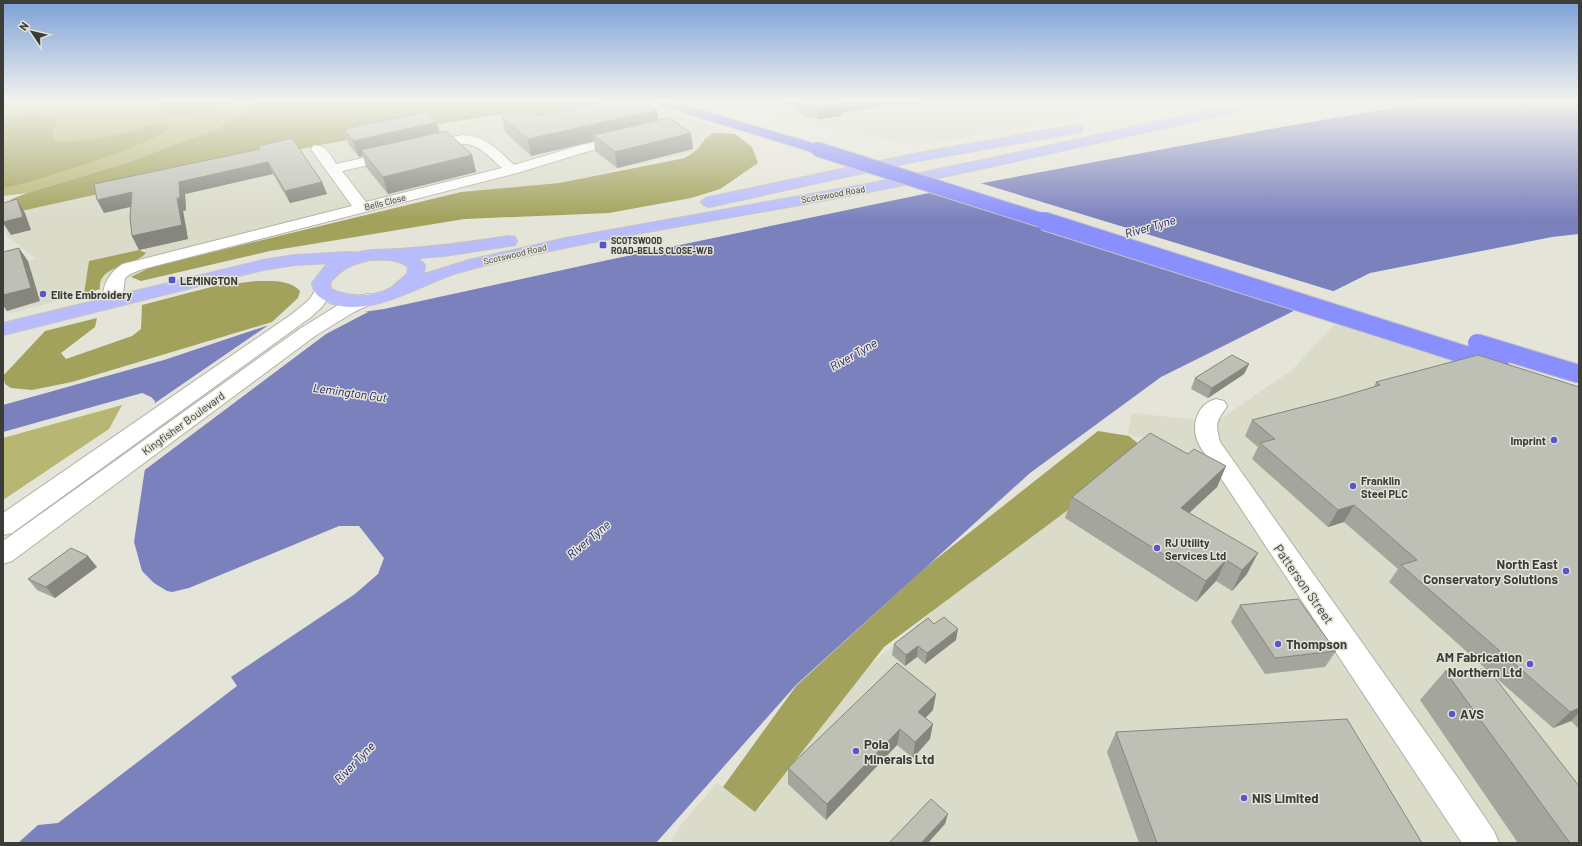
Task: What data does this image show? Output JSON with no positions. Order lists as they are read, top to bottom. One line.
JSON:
{"streets":{"main road":["Scotswood Road"],"street":["Bells Close","Kingfisher Boulevard","Patterson Street"]},"crossings":[["Scotswood Road","Kingfisher Boulevard"]],"water":["River Tyne","Lemington Gut"],"places":{"transit":["SCOTSWOOD ROAD-BELLS CLOSE-W/B","LEMINGTON"],"other":["Elite Embroidery","Imprint","Franklin Steel PLC","RJ Utility Services Ltd","North East Conservatory Solutions","Thompson","AM Fabrication Northern Ltd","AVS","Pola Minerals Ltd","NIS Limited"]},"north":"top left"}
